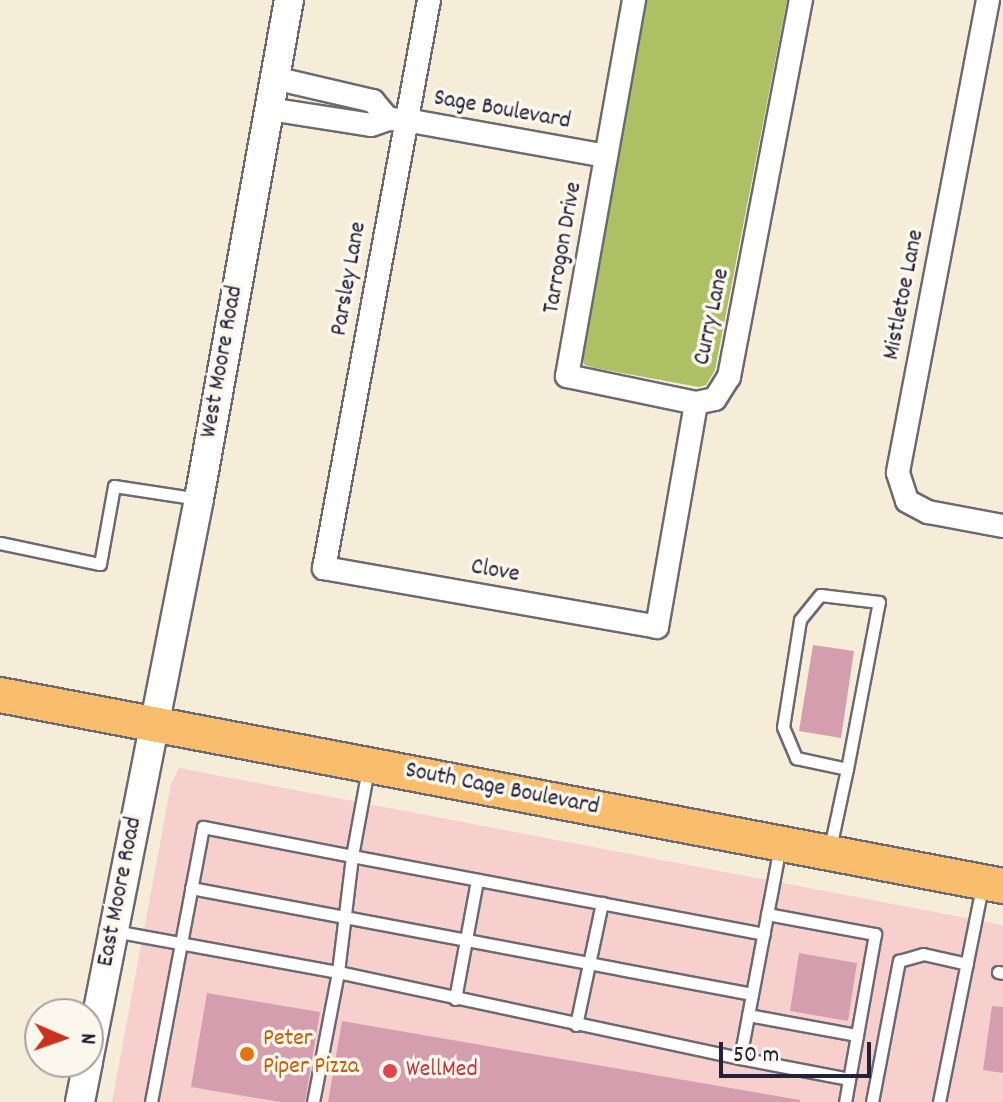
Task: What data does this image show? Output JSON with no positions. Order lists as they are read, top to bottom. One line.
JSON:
{"streets":{"main road":["South Cage Boulevard"],"street":["Sage Boulevard","Tarrogon Drive","Parsley Lane","Mistletoe Lane","Curry Lane","West Moore Road","Clove","East Moore Road"]},"crossings":[["Sage Boulevard","Tarrogon Drive"],["Sage Boulevard","Parsley Lane"],["Sage Boulevard","West Moore Road"],["Tarrogon Drive","Curry Lane"],["Tarrogon Drive","Clove"],["Parsley Lane","Clove"],["Curry Lane","Clove"],["West Moore Road","South Cage Boulevard"],["West Moore Road","East Moore Road"],["South Cage Boulevard","East Moore Road"]],"places":["Peter Piper Pizza","WellMed"],"scale_bar":"50 m","north":"right"}
